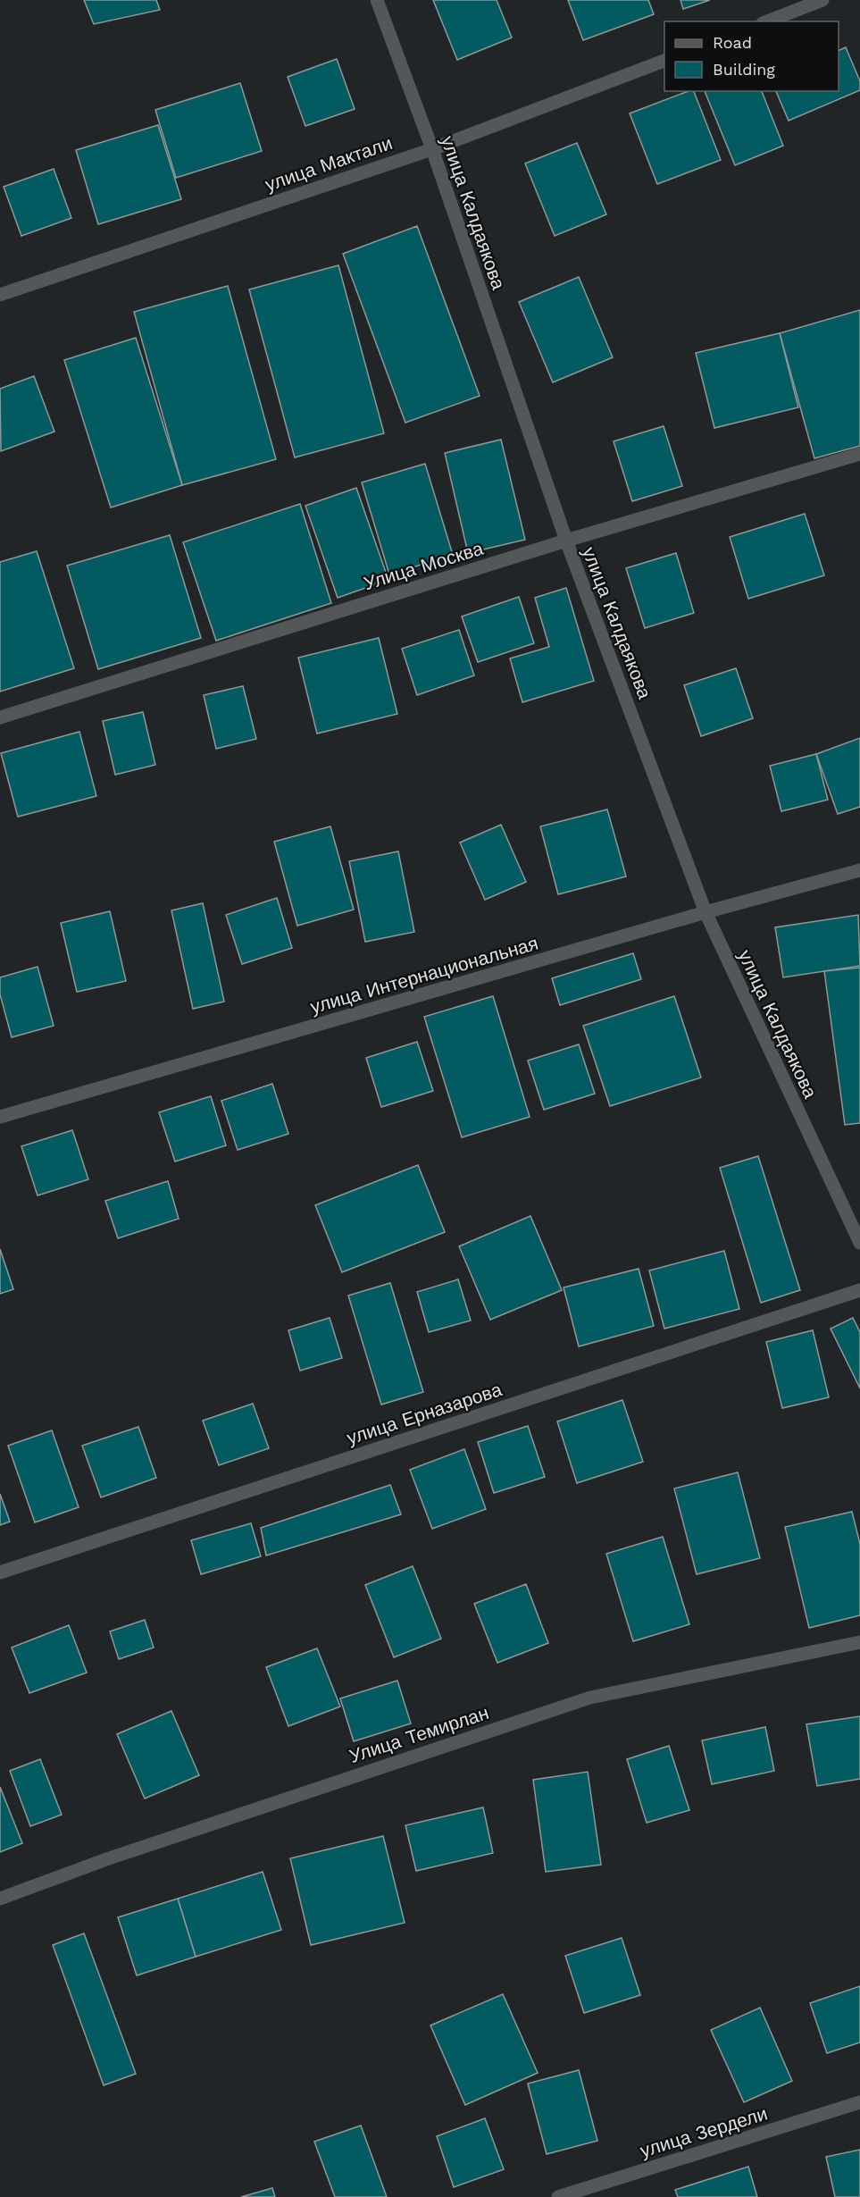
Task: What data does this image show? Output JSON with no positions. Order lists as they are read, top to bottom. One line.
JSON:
{"streets":{"street":["улица Мактали","улица Калдаякова","Улица Москва","улица Интернациональная","улица Ерназарова","Улица Темирлан","улица Зердели"]},"crossings":[["улица Мактали","улица Калдаякова"],["улица Калдаякова","Улица Москва"],["улица Калдаякова","улица Интернациональная"]],"legend":["Road","Building"]}
